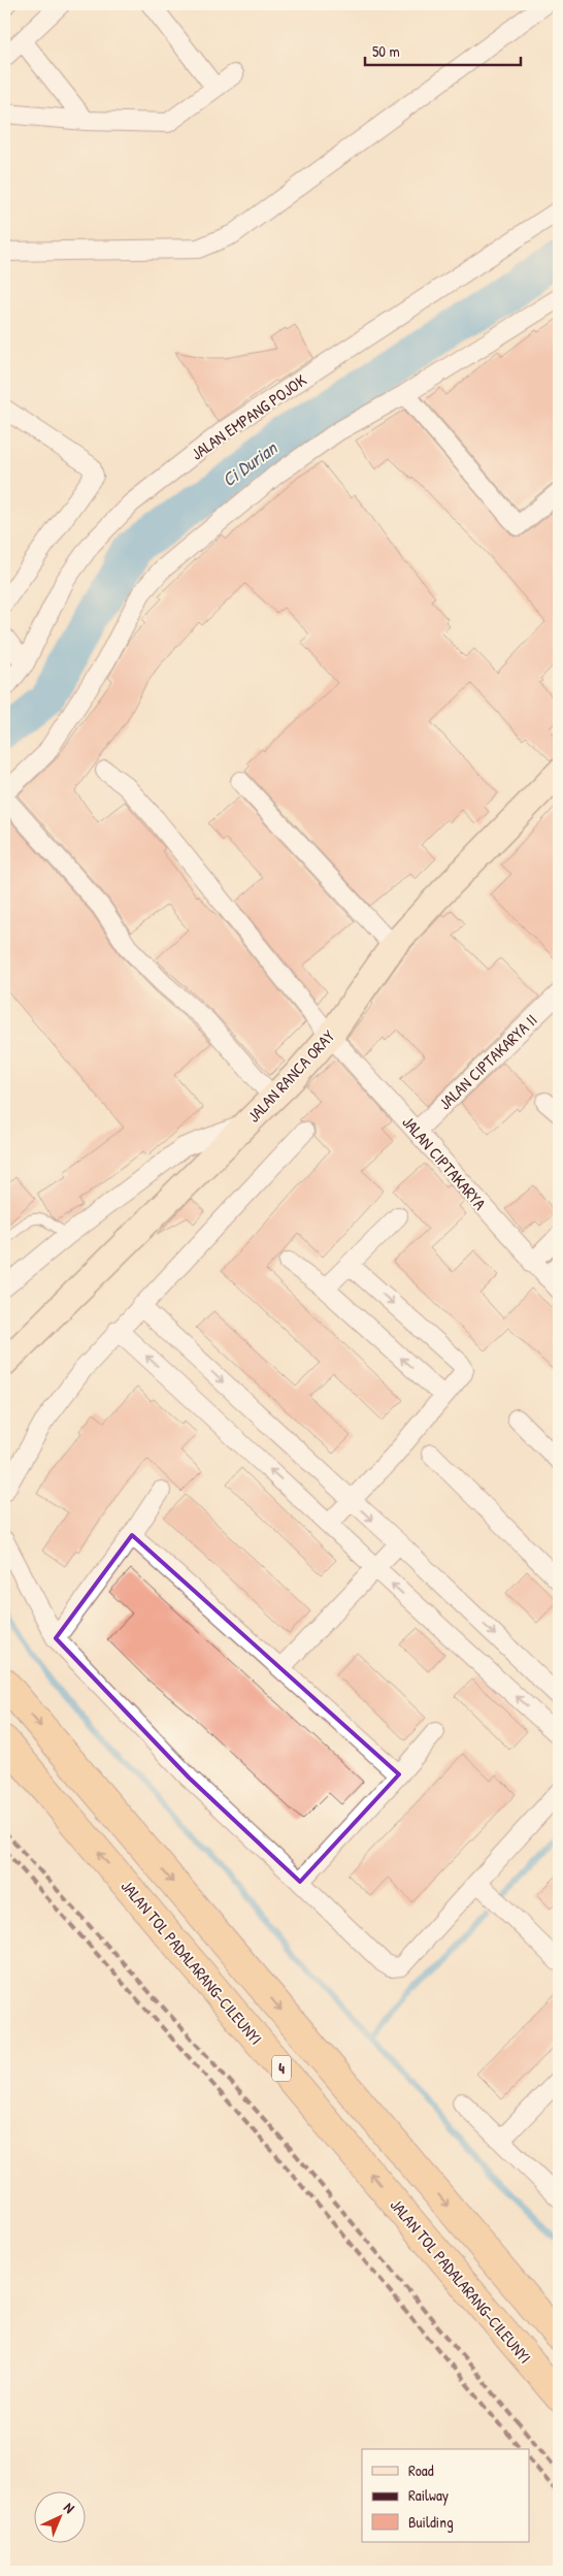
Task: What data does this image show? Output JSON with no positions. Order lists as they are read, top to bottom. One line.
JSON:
{"streets":{"highway":["JALAN TOL PADALARANG–CILEUNYI","4"],"street":["JALAN EMPANG POJOK","JALAN CIPTAKARYA II","JALAN RANCA ORAY","JALAN CIPTAKARYA"]},"crossings":[["JALAN CIPTAKARYA II","JALAN CIPTAKARYA"],["JALAN RANCA ORAY","JALAN CIPTAKARYA"]],"water":["Ci Durian"],"legend":["Road","Railway","Building"],"scale_bar":"50 m","north":"top right"}
